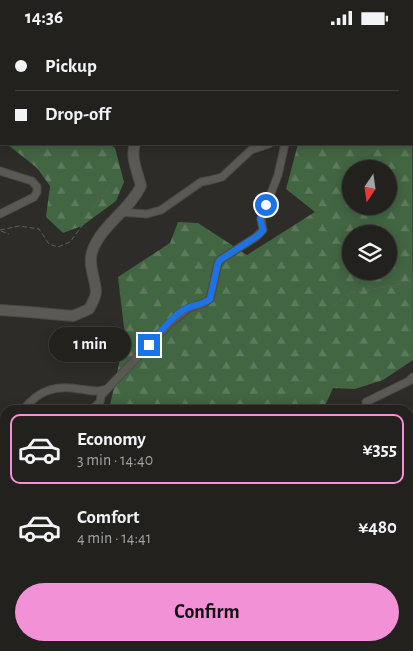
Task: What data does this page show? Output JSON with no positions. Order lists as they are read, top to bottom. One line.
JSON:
{"north":"bottom","page":{"status":"14:36","banner":["Pickup","Drop-off"],"bubble":"1 min","list":[{"name":"Economy","note":"3 min · 14:40","value":"¥355"},{"name":"Comfort","note":"4 min · 14:41","value":"¥480"}],"buttons":"Confirm"}}
